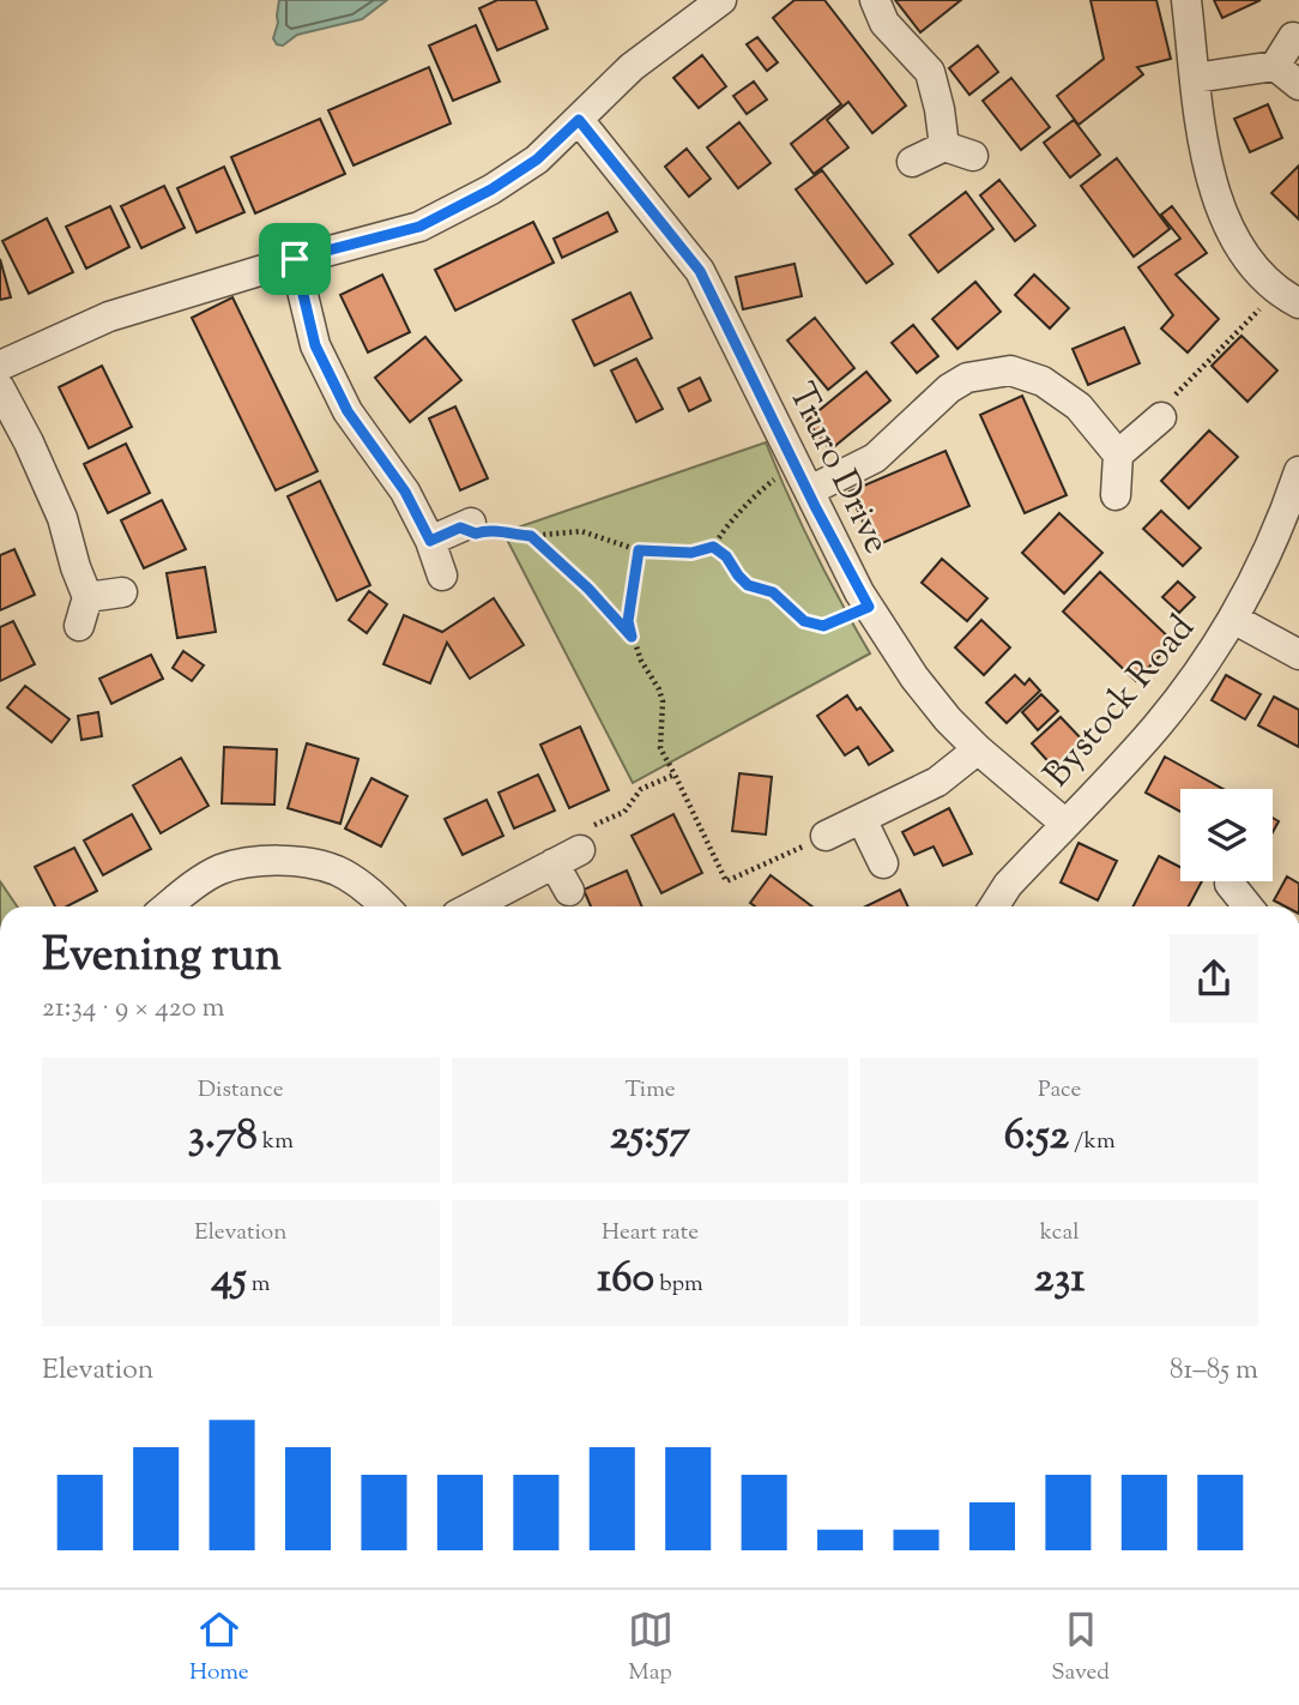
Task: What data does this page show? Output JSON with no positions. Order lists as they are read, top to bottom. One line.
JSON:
{"streets":{"street":["Truro Drive","Bystock Road"]},"crossings":[["Truro Drive","Bystock Road"]],"page":{"heading":["Evening run","21:34 · 9 × 420 m"],"stats":[["Distance","3.78 km"],["Time","25:57"],["Pace","6:52 /km"],["Elevation","45 m"],["Heart rate","160 bpm"],["kcal","231"]],"chart":["Elevation","81–85 m"],"tabs":["Home","Map","Saved"]}}
